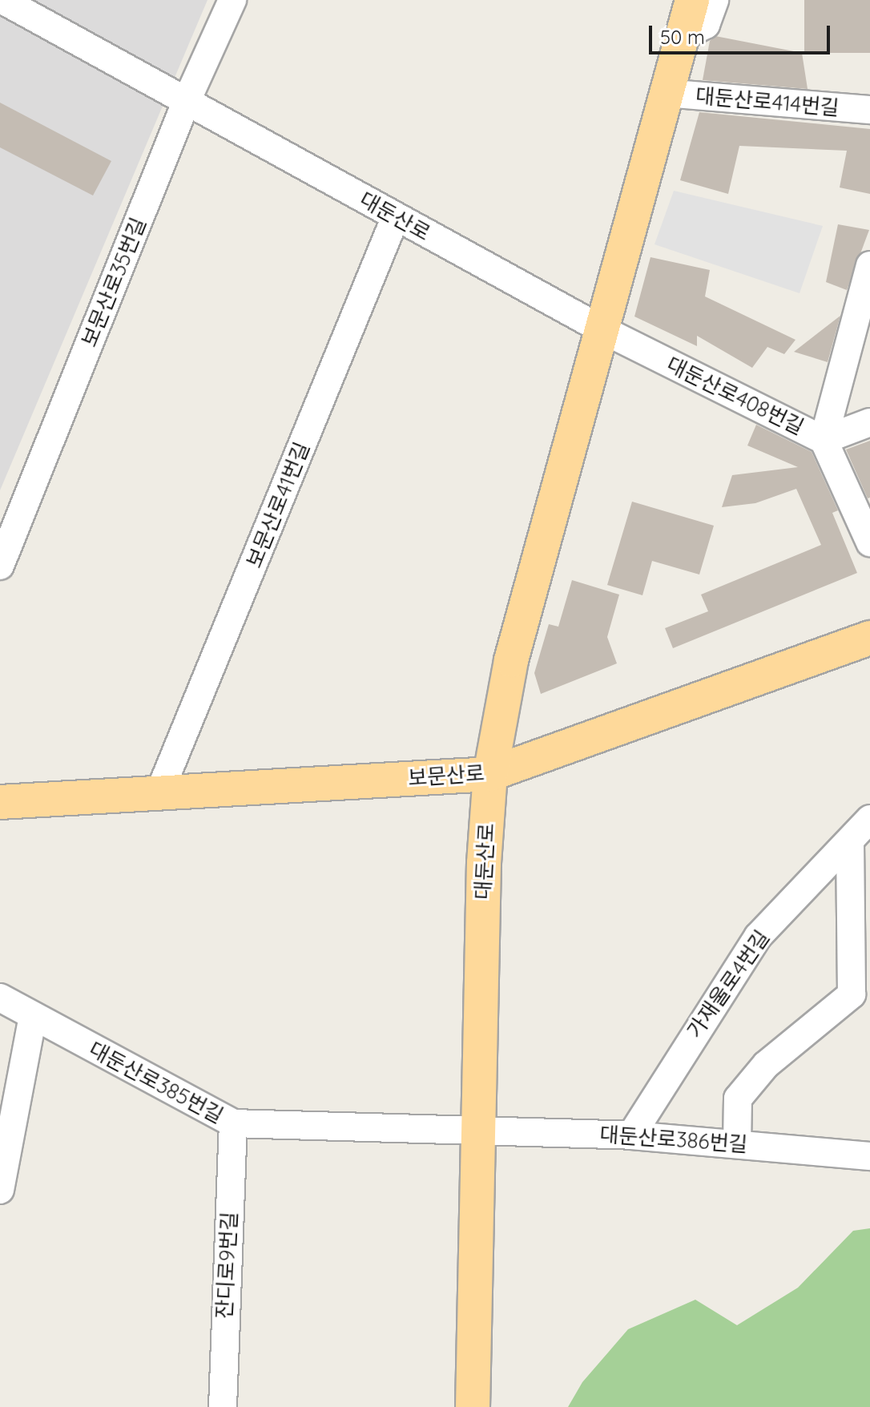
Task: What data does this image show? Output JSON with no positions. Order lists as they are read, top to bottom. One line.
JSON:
{"streets":{"main road":["대둔산로","보문산로"],"street":["대둔산로414번길","보문산로35번길","대둔산로408번길","보문산로41번길","가재울로4번길","대둔산로385번길","대둔산로386번길","잔디로9번길"]},"crossings":[["대둔산로414번길","대둔산로"],["대둔산로","보문산로35번길"],["대둔산로","대둔산로408번길"],["대둔산로","보문산로41번길"],["대둔산로","보문산로"],["대둔산로","대둔산로385번길"],["대둔산로","대둔산로386번길"],["보문산로41번길","보문산로"],["가재울로4번길","대둔산로386번길"],["대둔산로385번길","대둔산로386번길"],["대둔산로385번길","잔디로9번길"]],"scale_bar":"50 m"}
